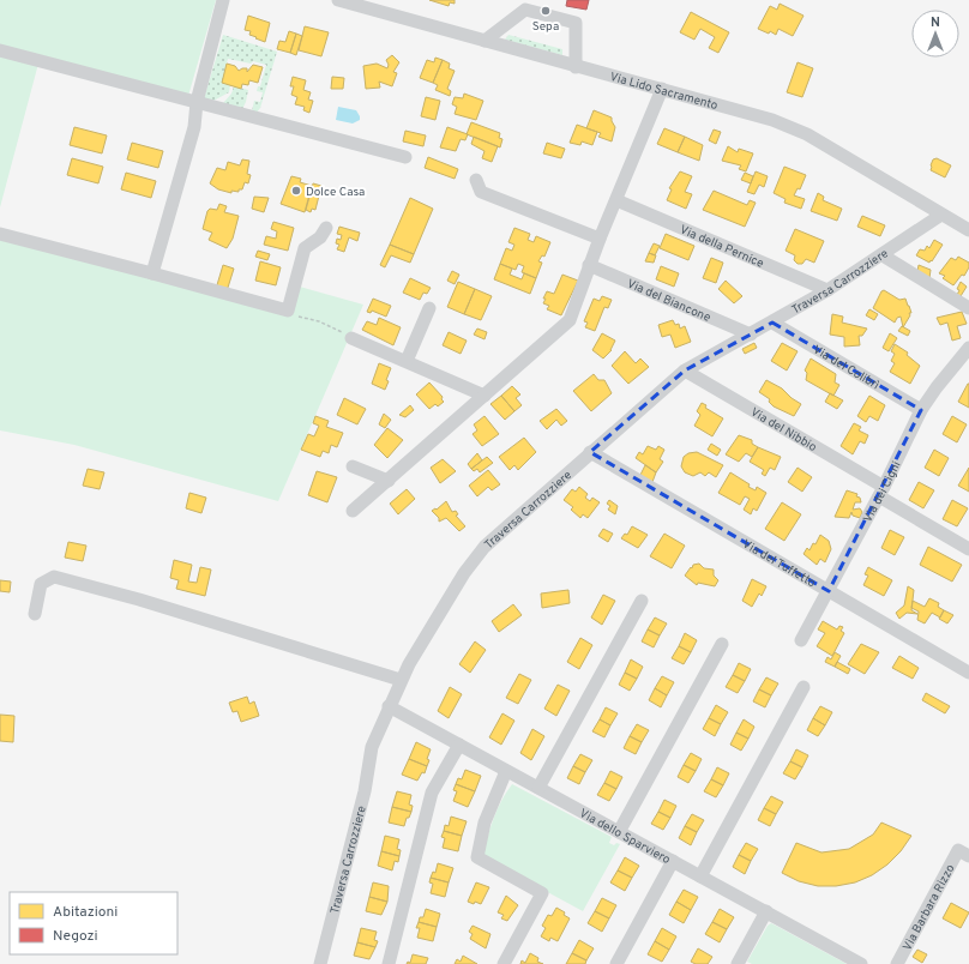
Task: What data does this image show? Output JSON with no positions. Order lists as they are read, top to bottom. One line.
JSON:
{"streets":{"street":["Via Lido Sacramento","Via della Pernice","Traversa Carrozziere","Via del Biancone","Via del Colibrì","Via del Nibbio","Via dei Cigni","Via del Tuffetto","Via dello Sparviero","Via Barbara Rizzo"]},"crossings":[["Via Lido Sacramento","Traversa Carrozziere"],["Via della Pernice","Traversa Carrozziere"],["Traversa Carrozziere","Via del Biancone"],["Traversa Carrozziere","Via del Colibrì"],["Traversa Carrozziere","Via del Nibbio"],["Traversa Carrozziere","Via del Tuffetto"],["Traversa Carrozziere","Via dello Sparviero"],["Via del Colibrì","Via dei Cigni"],["Via del Nibbio","Via dei Cigni"],["Via dei Cigni","Via del Tuffetto"]],"places":["Sepa","Dolce Casa"],"legend":["Abitazioni","Negozi"],"north":"top"}
